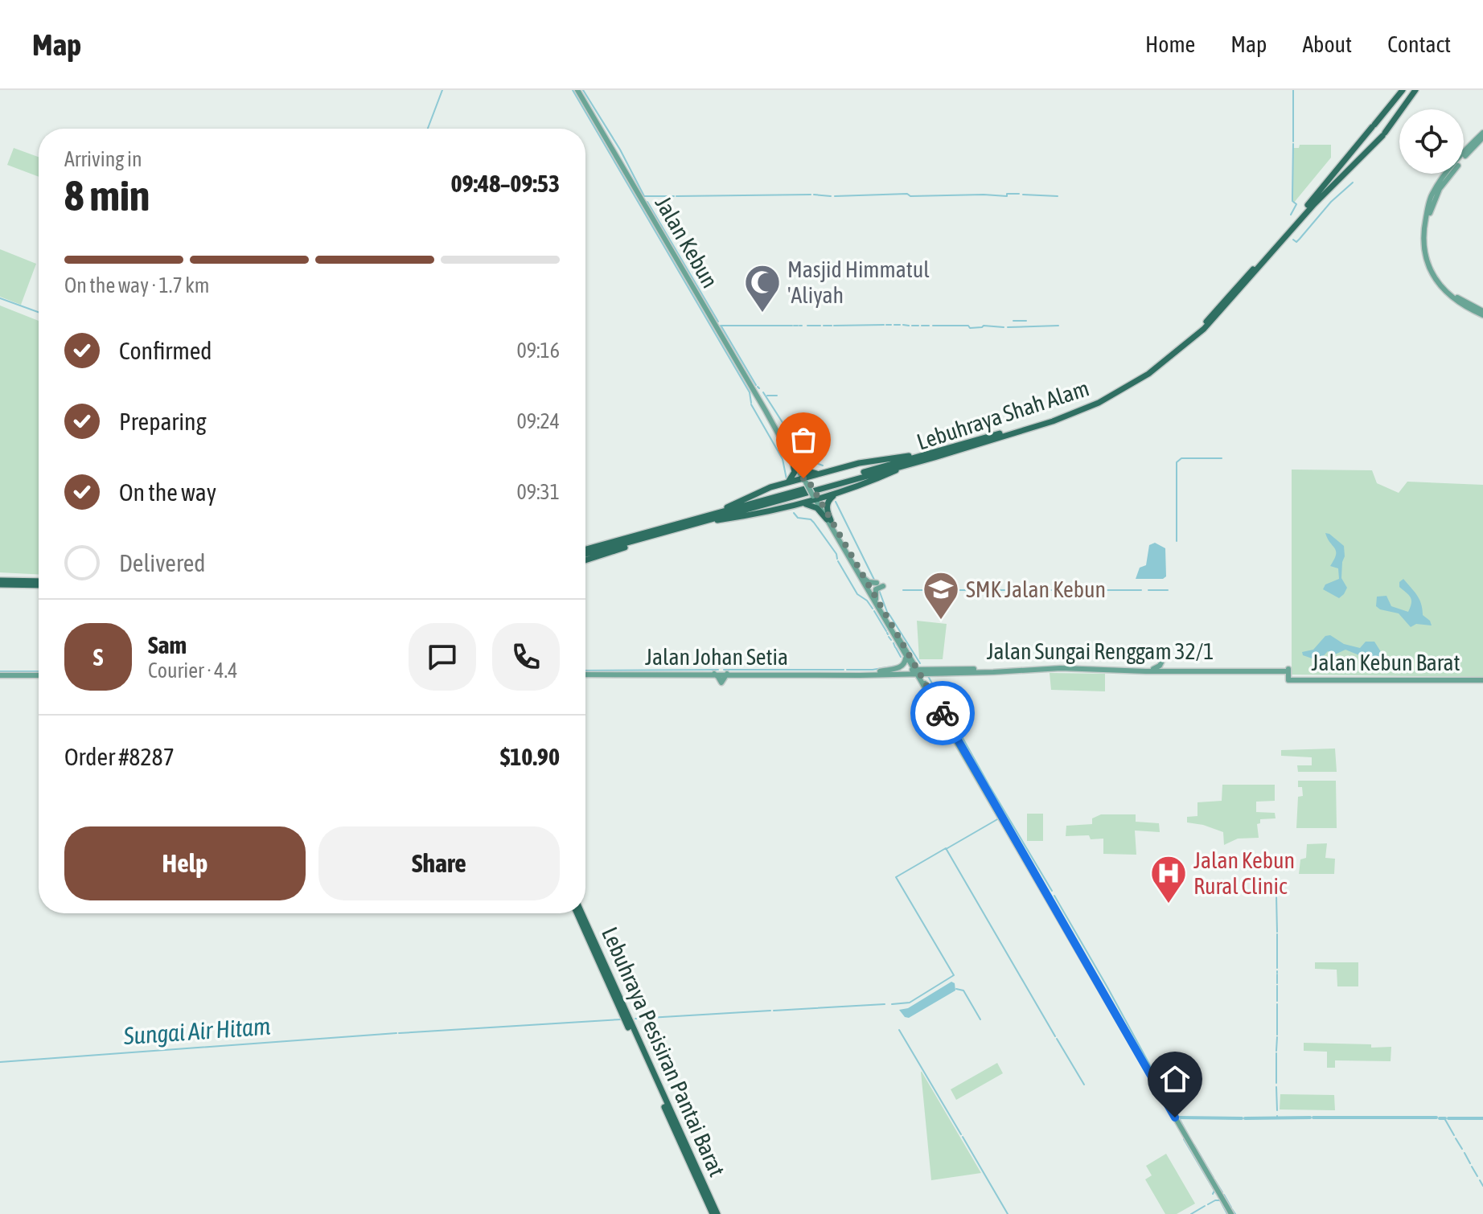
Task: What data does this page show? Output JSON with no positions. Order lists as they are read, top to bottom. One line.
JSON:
{"streets":{"highway":["Lebuhraya Shah Alam","Lebuhraya Pesisiran Pantai Barat"],"main road":["Jalan Kebun","Jalan Sungai Renggam 32/1","Jalan Johan Setia","Jalan Kebun Barat"]},"crossings":[["Jalan Kebun","Jalan Sungai Renggam 32/1"],["Jalan Kebun","Jalan Johan Setia"],["Jalan Sungai Renggam 32/1","Jalan Johan Setia"],["Jalan Sungai Renggam 32/1","Jalan Kebun Barat"]],"water":["Sungai Air Hitam"],"places":{"mosque":["Masjid Himmatul 'Aliyah"],"school or university":["SMK Jalan Kebun"],"hospital":["Jalan Kebun Rural Clinic"]},"page":{"header":"Map","nav":["Home","Map","About","Contact"],"heading":["8 min","Arriving in","09:48–09:53"],"panel":["Sam","Courier · 4.4","Order #8287","$10.90"],"bar":"On the way · 1.7 km","list":[["Confirmed","09:16"],["Preparing","09:24"],["On the way","09:31"],"Delivered"],"round":"S","buttons":["Help","Share"]}}
